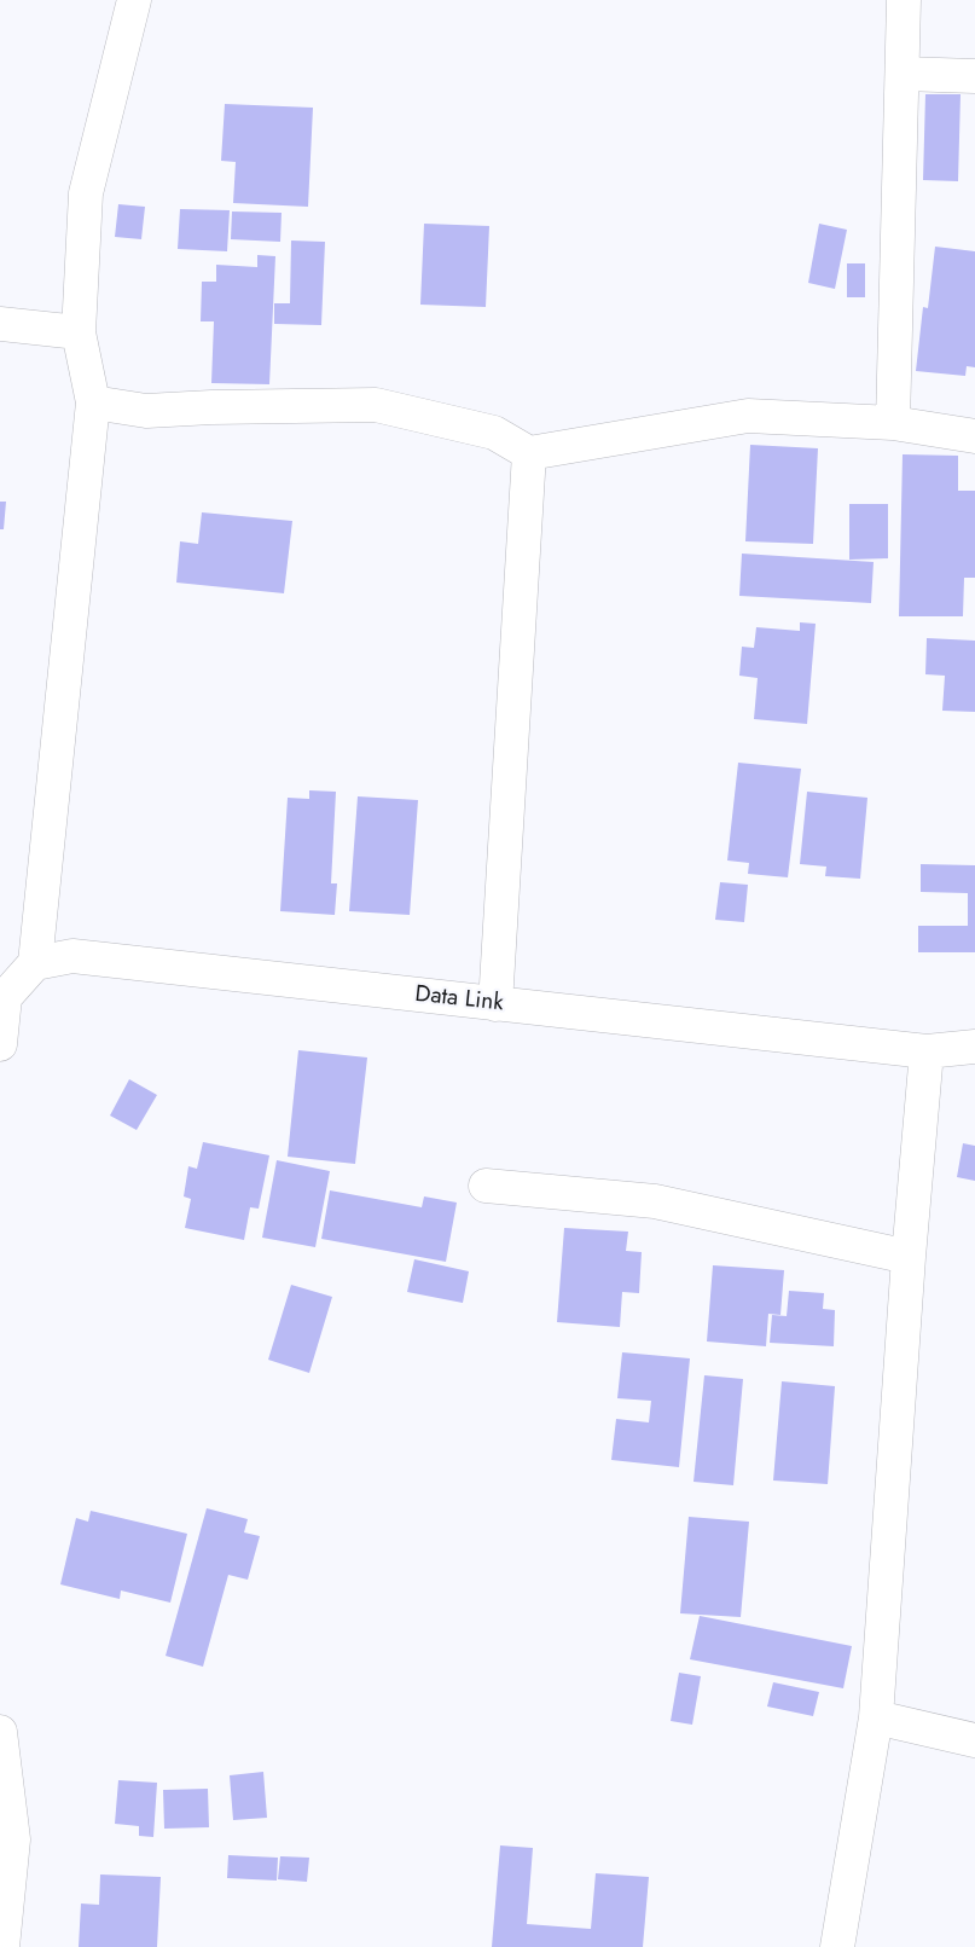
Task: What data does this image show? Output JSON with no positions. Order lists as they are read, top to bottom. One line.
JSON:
{"streets":{"street":["Data Link"]}}
